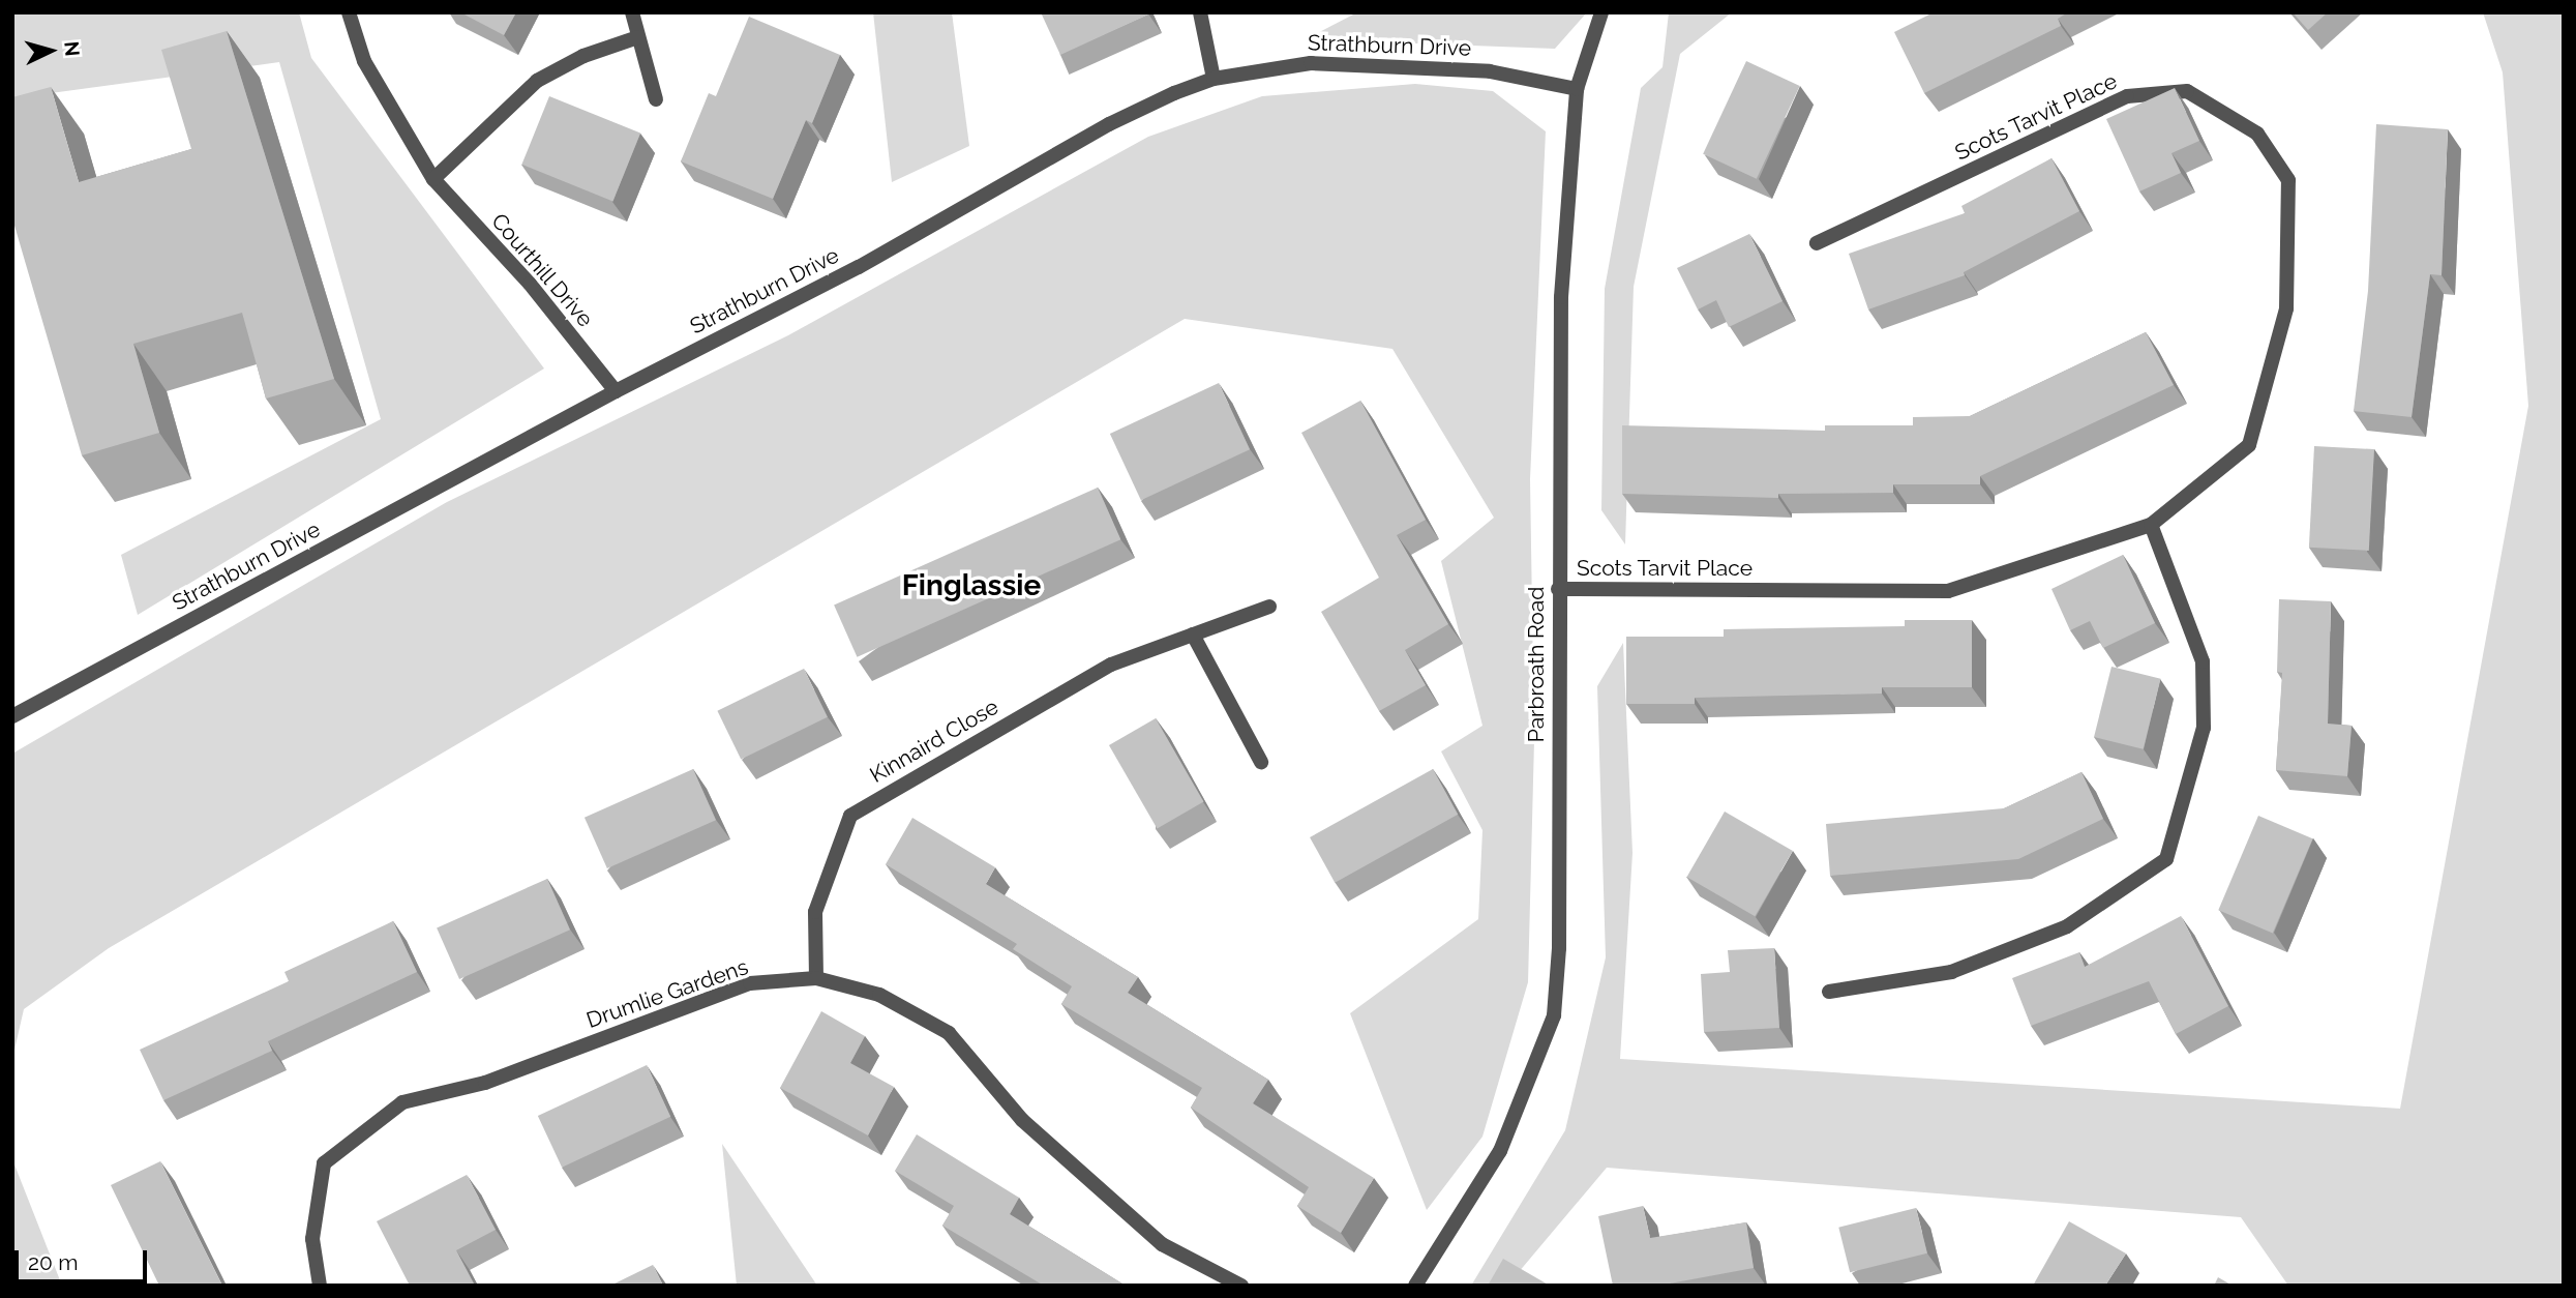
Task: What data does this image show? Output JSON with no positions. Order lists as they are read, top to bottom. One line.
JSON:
{"streets":{"street":["Strathburn Drive","Scots Tarvit Place","Courthill Drive","Parbroath Road","Kinnaird Close","Drumlie Gardens"]},"crossings":[["Strathburn Drive","Courthill Drive"],["Strathburn Drive","Parbroath Road"],["Scots Tarvit Place","Parbroath Road"],["Kinnaird Close","Drumlie Gardens"]],"districts":["Finglassie"],"scale_bar":"20 m","north":"right"}
